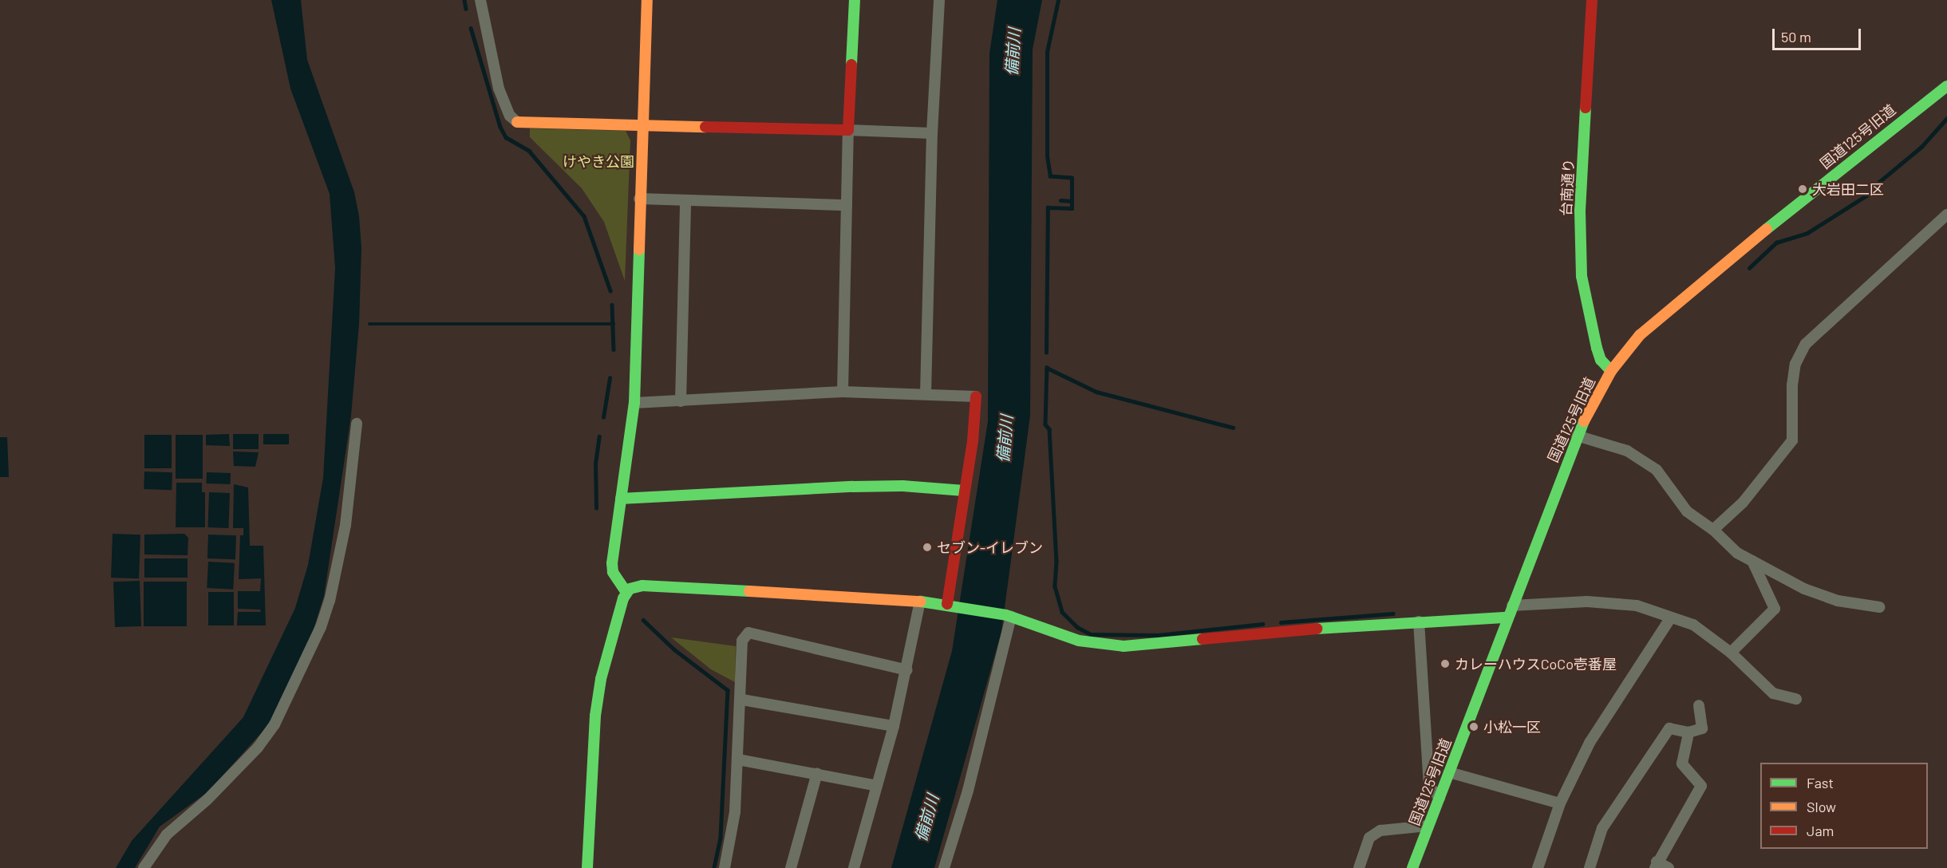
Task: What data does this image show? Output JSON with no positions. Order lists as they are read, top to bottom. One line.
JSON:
{"streets":{"street":["国道125号旧道","台南通り"]},"crossings":[["国道125号旧道","台南通り"]],"water":["備前川"],"parks":["けやき公園"],"places":["大岩田二区","セブン-イレブン","カレーハウスCoCo壱番屋","小松一区"],"legend":["Fast","Slow","Jam"],"scale_bar":"50 m"}
